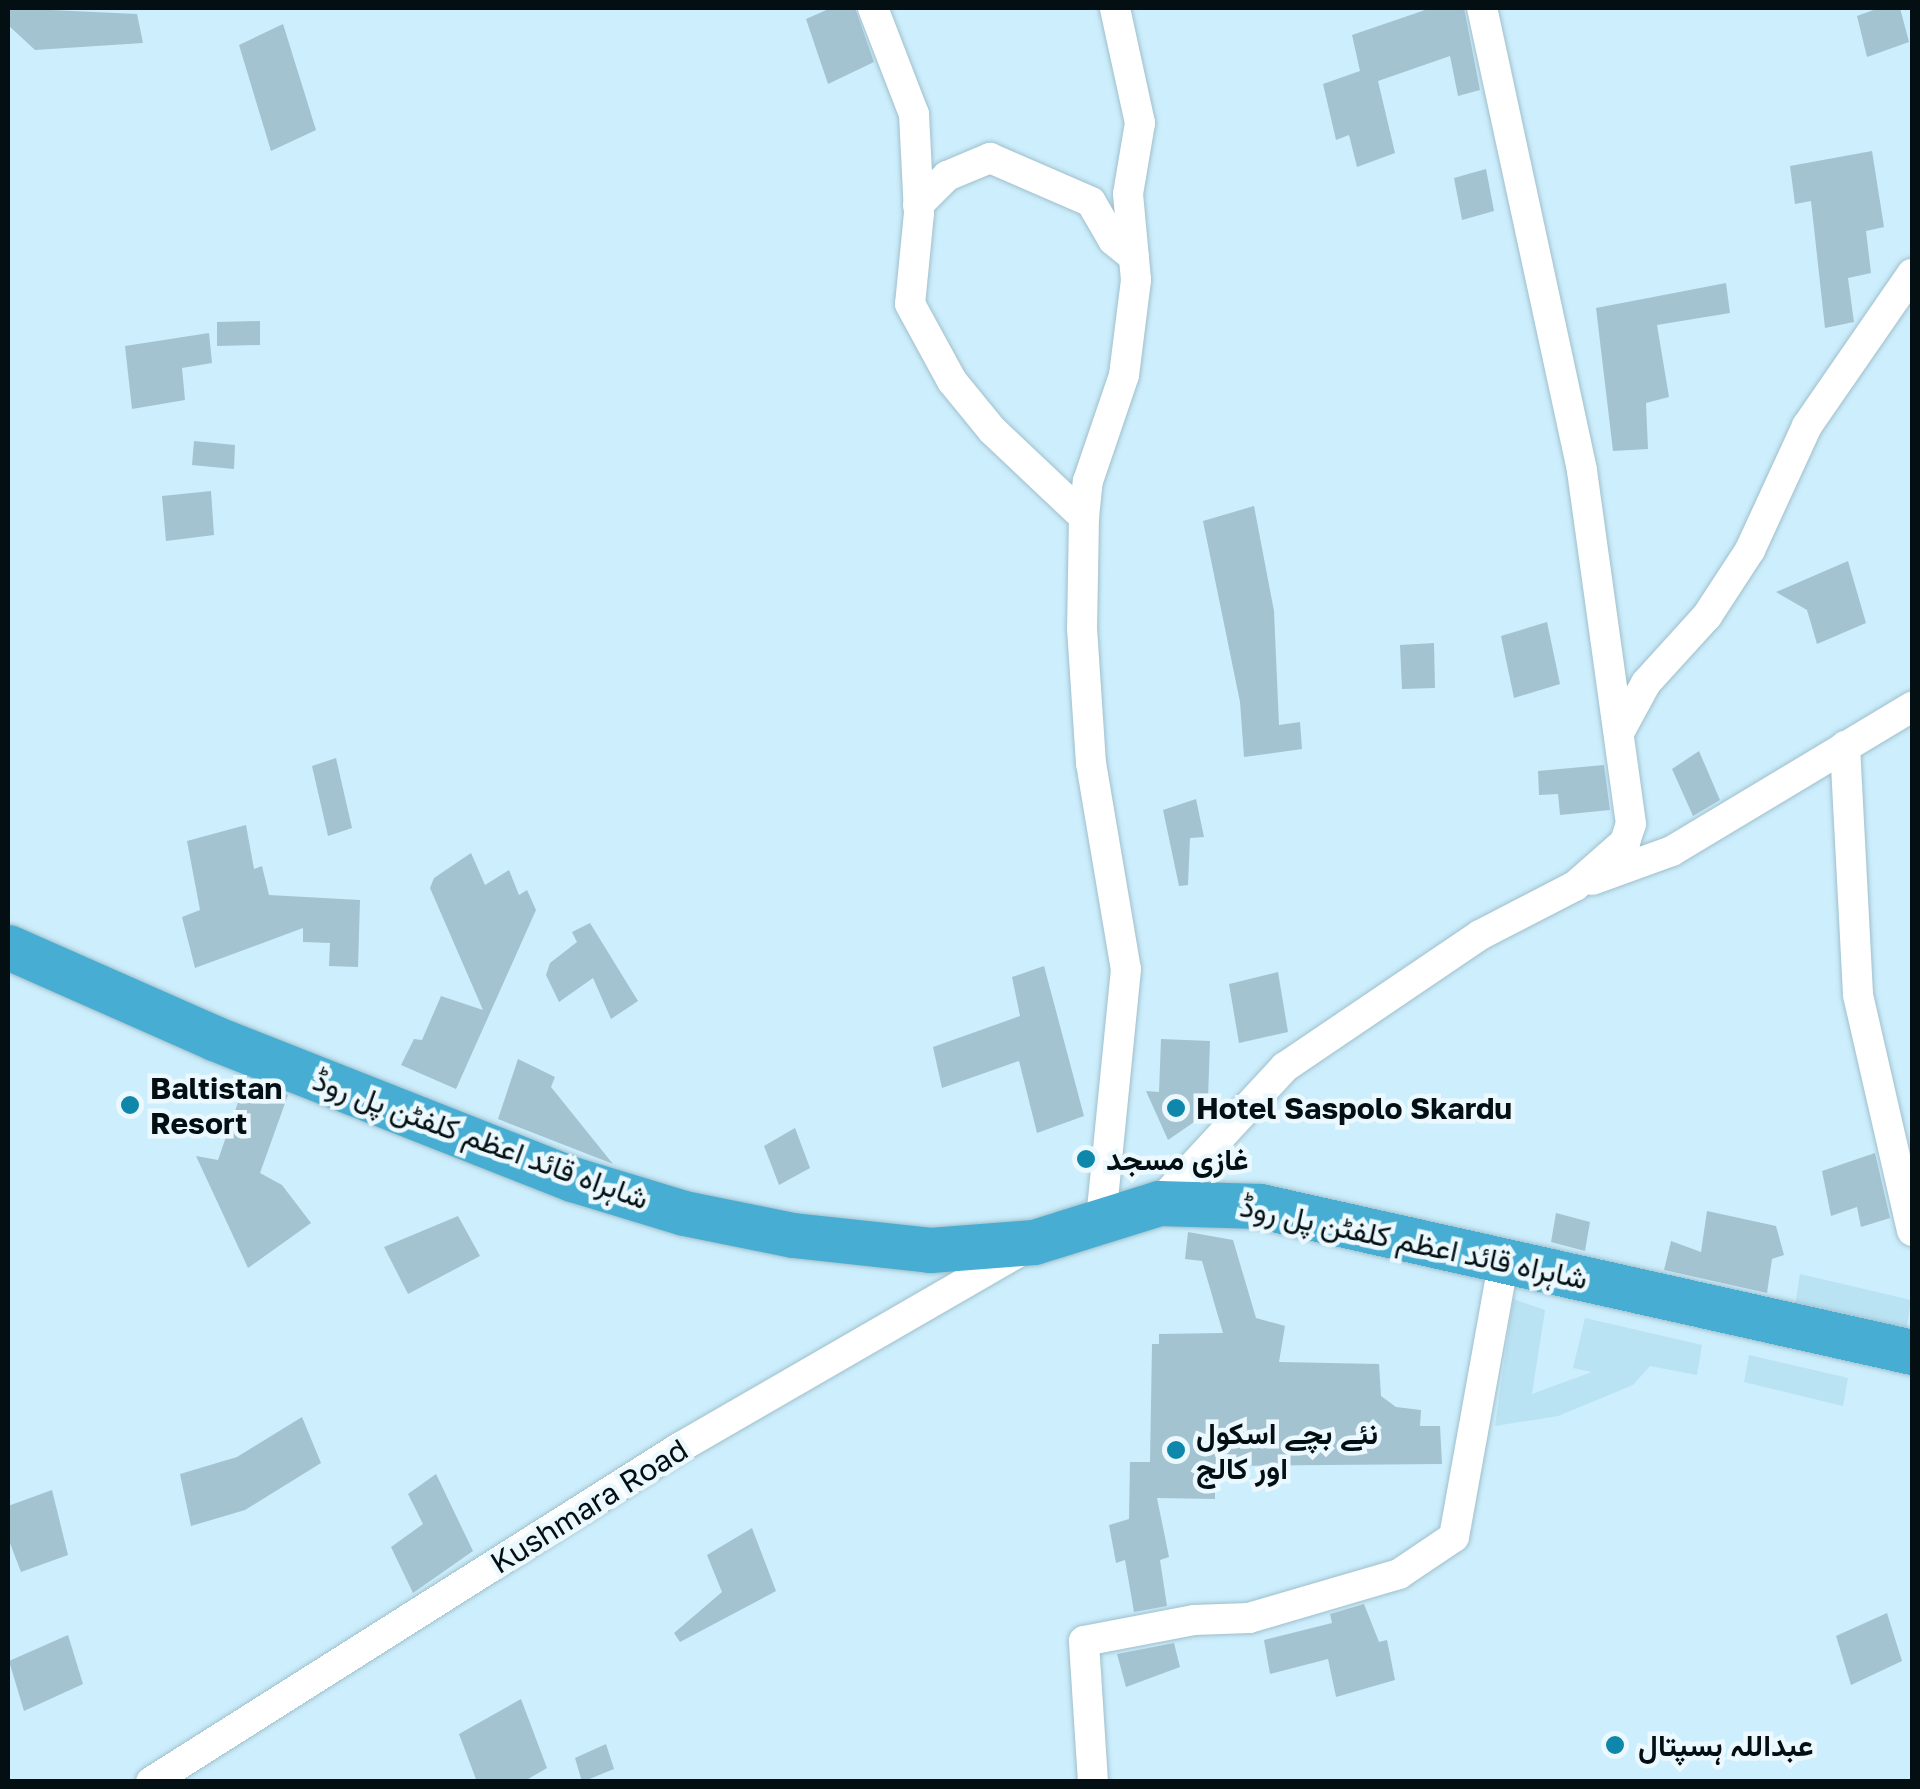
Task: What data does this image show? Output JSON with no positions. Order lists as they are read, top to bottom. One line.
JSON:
{"streets":{"highway":["شاہراہ قائد اعظم کلفٹن پل روڈ"],"street":["Kushmara Road"]},"crossings":[["شاہراہ قائد اعظم کلفٹن پل روڈ","Kushmara Road"]],"places":["Baltistan Resort","Hotel Saspolo Skardu","غازی مسجد","نئے بچے اسکول اور کالج","عبداللہ ہسپتال"]}
